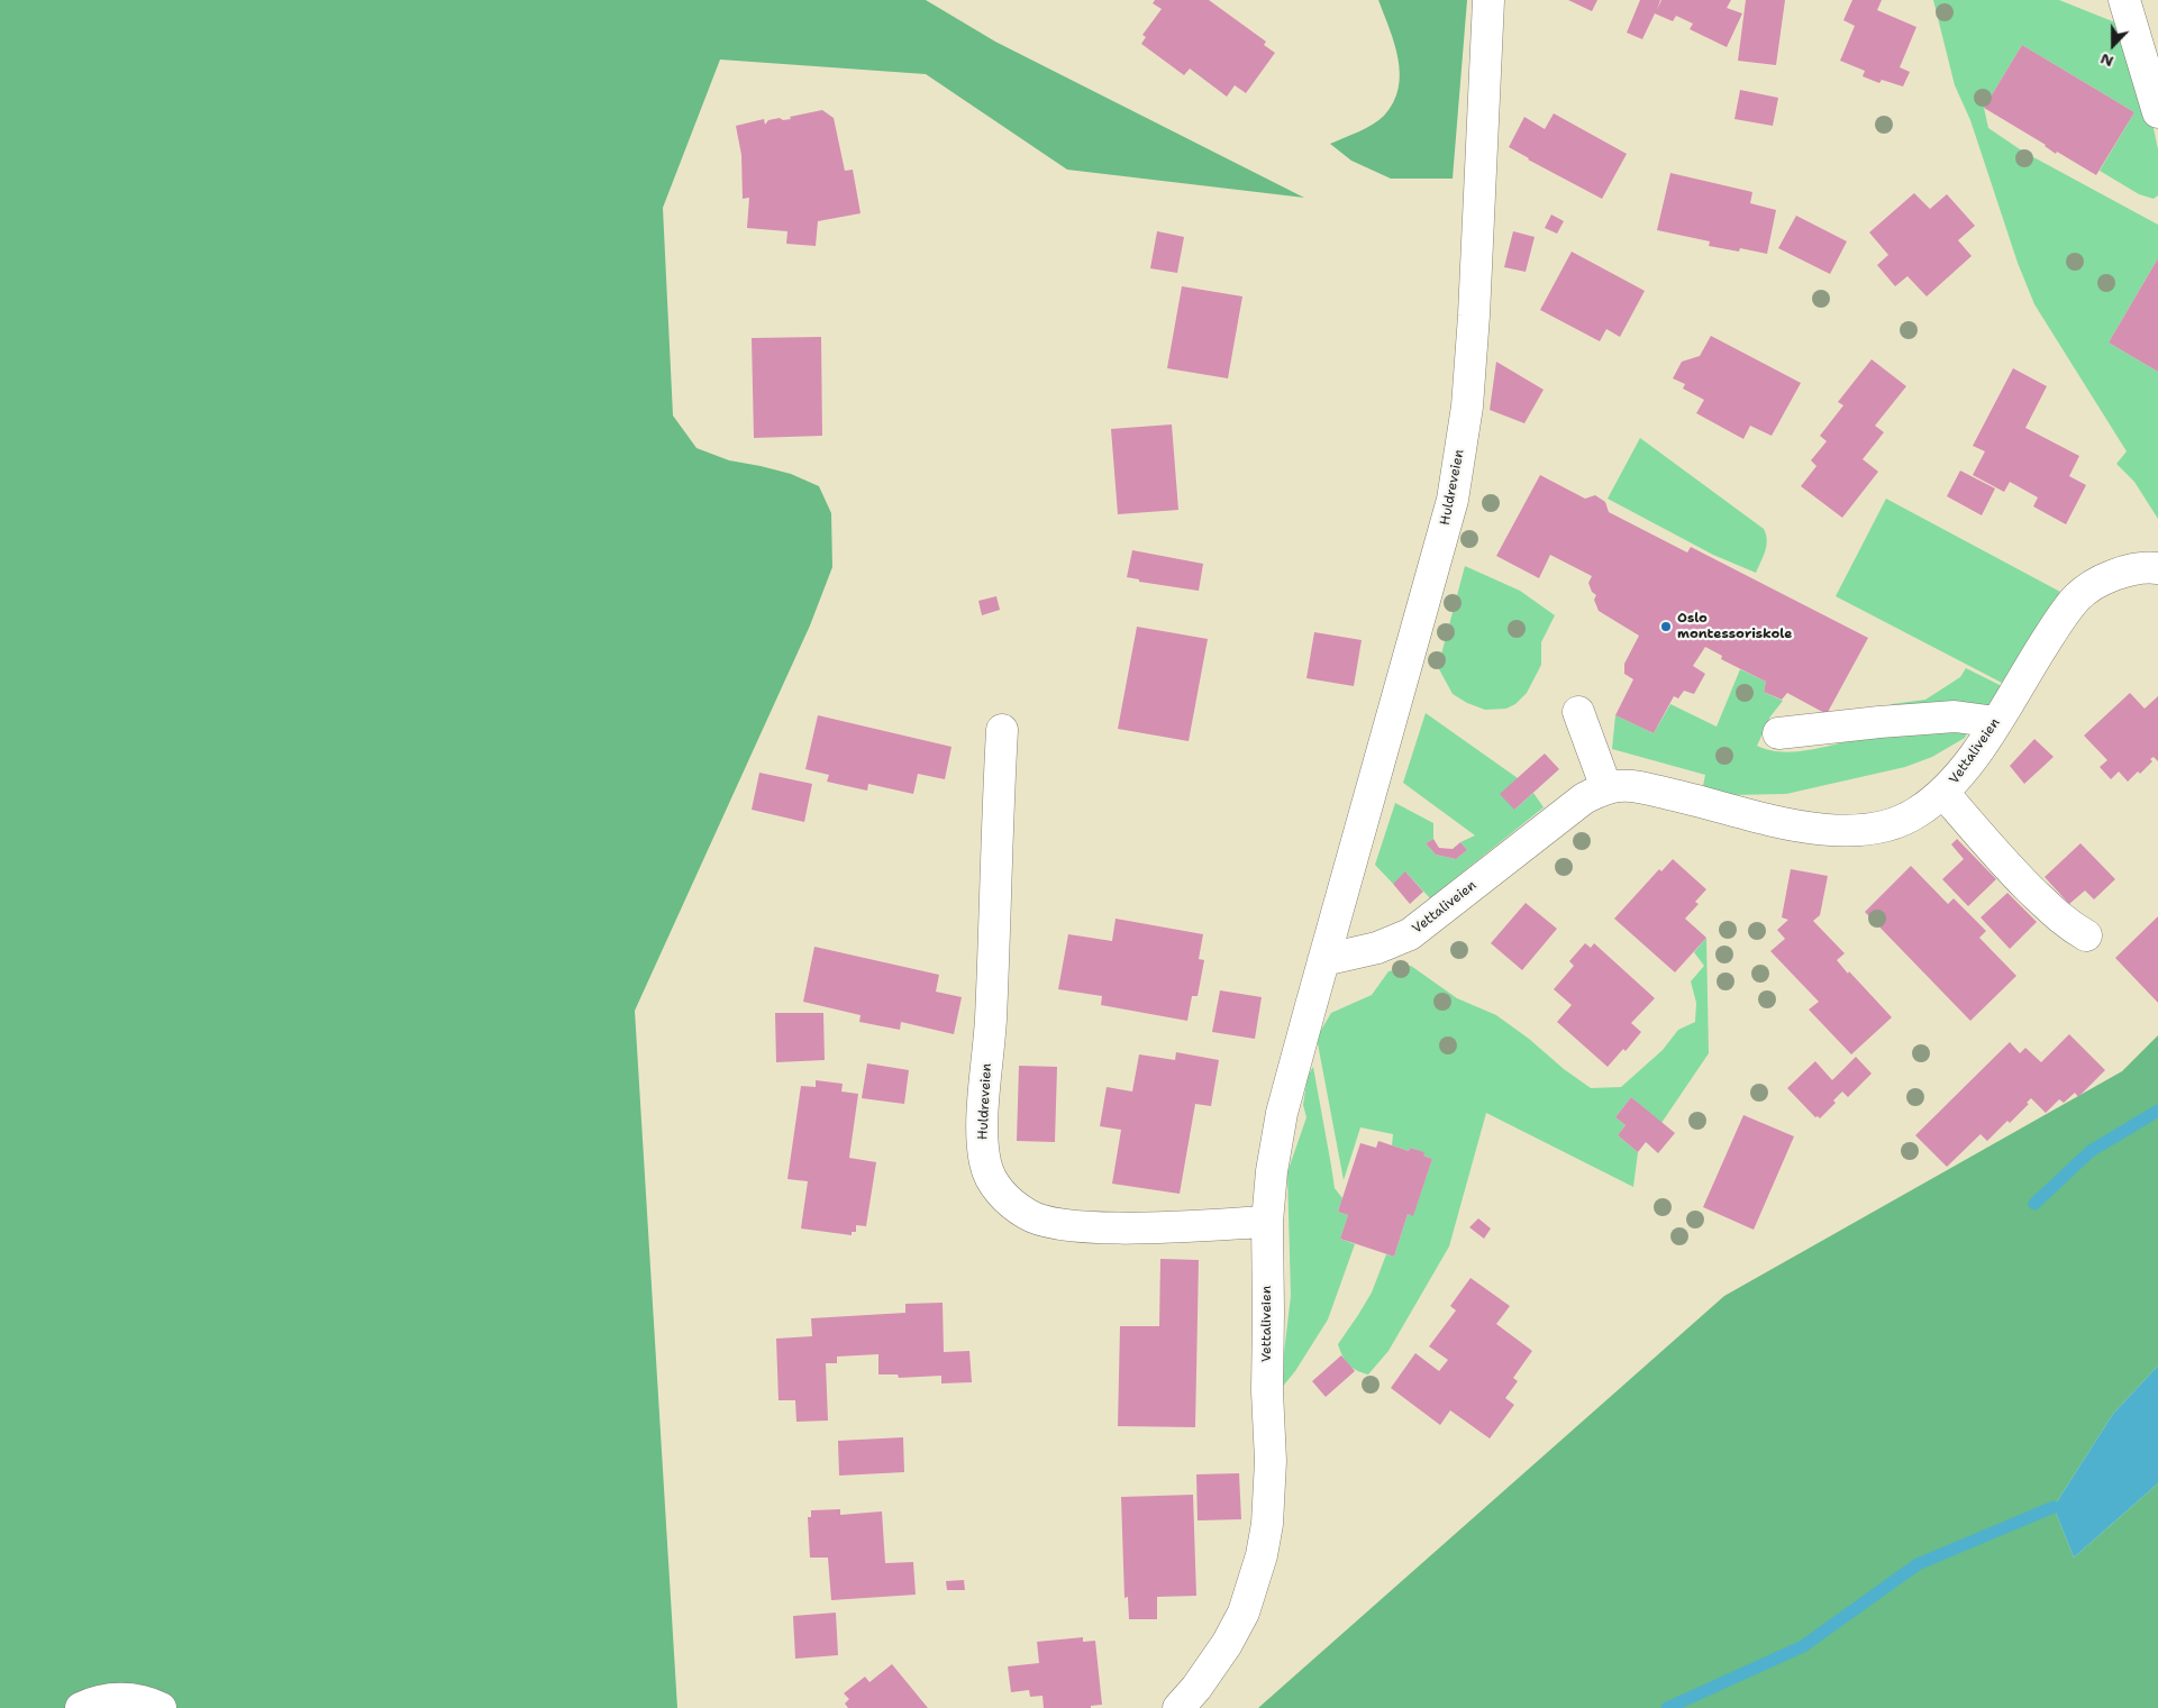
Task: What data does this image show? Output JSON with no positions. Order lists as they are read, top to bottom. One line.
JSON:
{"streets":{"street":["Huldreveien","Vettaliveien"]},"crossings":[["Huldreveien","Vettaliveien"]],"places":["Oslo montessoriskole"],"north":"bottom"}
